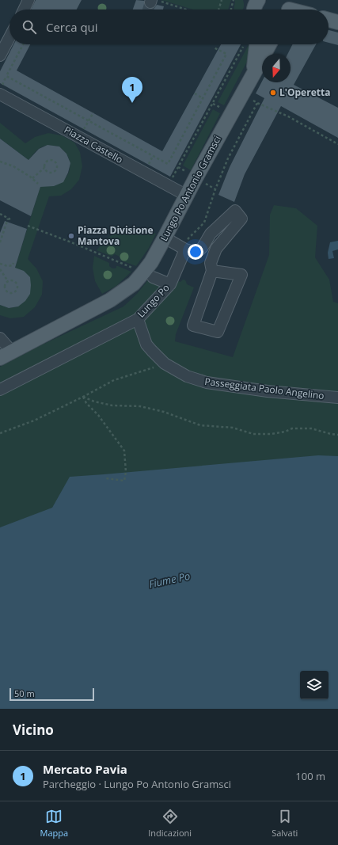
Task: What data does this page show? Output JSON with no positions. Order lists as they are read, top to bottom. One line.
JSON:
{"streets":{"main road":["Lungo Po Antonio Gramsci"],"street":["Piazza Castello","Lungo Po","Passeggiata Paolo Angelino"]},"crossings":[["Piazza Castello","Lungo Po Antonio Gramsci"],["Lungo Po","Passeggiata Paolo Angelino"]],"water":["Fiume Po"],"places":["L'Operetta","Piazza Divisione Mantova"],"scale_bar":"50 m","north":"bottom","page":{"search":"Cerca qui","pins":"1","scale":"50 m","heading":"Vicino","list":[{"mark":"1","name":"Mercato Pavia","note":"Parcheggio · Lungo Po Antonio Gramsci","value":"100 m"}],"nav":["Mappa","Indicazioni","Salvati"]}}
